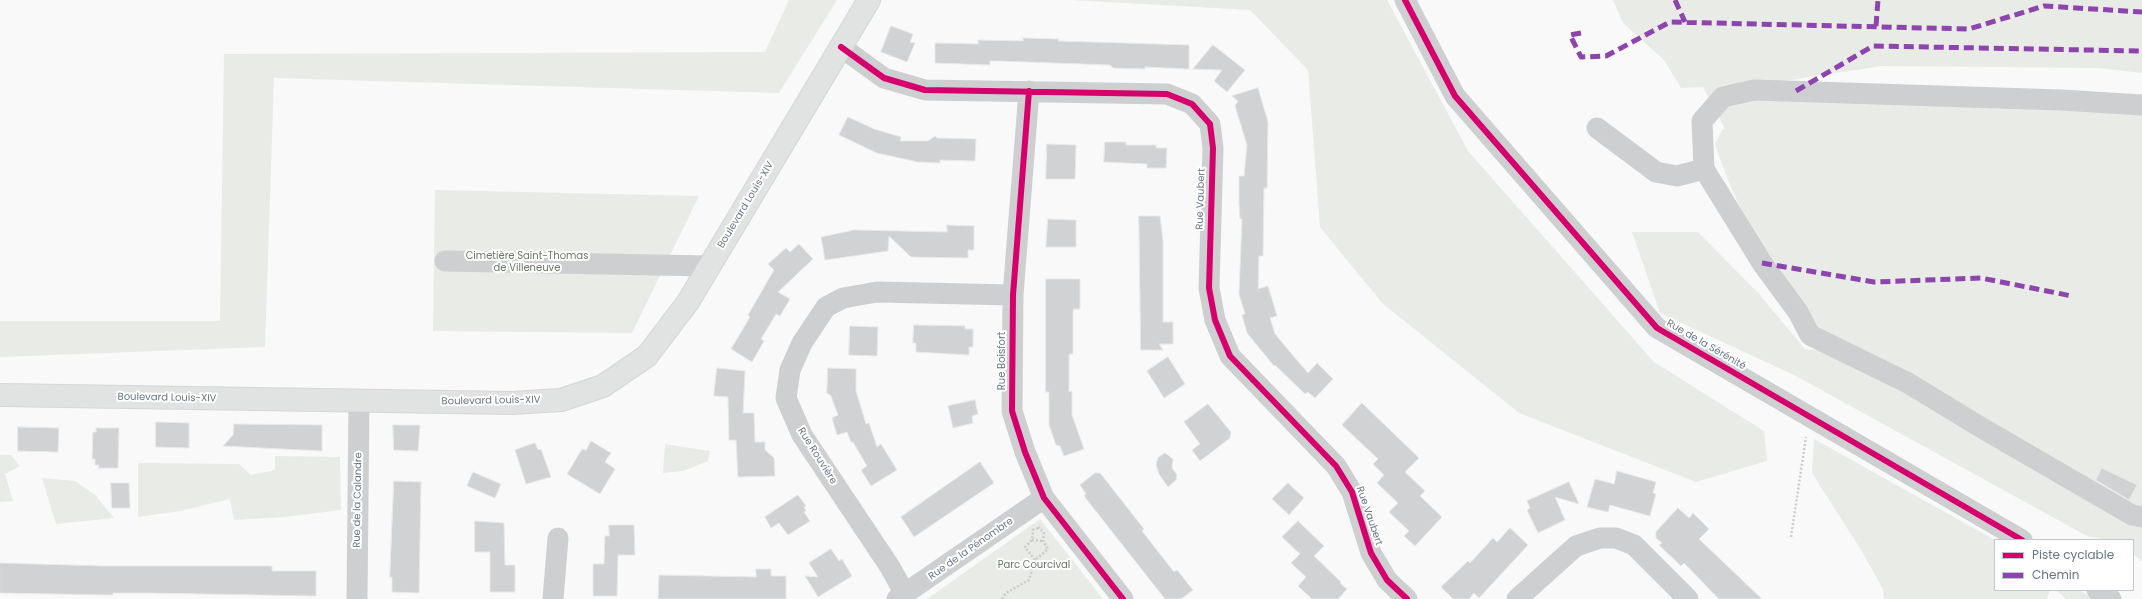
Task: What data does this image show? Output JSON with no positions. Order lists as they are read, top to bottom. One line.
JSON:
{"streets":{"main road":["Boulevard Louis-XIV"],"street":["Rue Vaubert","Rue de la Sérénité","Rue Boisfort","Rue Rouvière","Rue de la Calandre","Rue de la Pénombre"]},"crossings":[["Rue Vaubert","Boulevard Louis-XIV"],["Rue Vaubert","Rue Boisfort"],["Boulevard Louis-XIV","Rue de la Calandre"],["Rue Boisfort","Rue Rouvière"],["Rue Boisfort","Rue de la Pénombre"],["Rue Rouvière","Rue de la Pénombre"]],"parks":["Cimetière Saint-Thomas de Villeneuve","Parc Courcival"],"legend":["Piste cyclable","Chemin"]}
